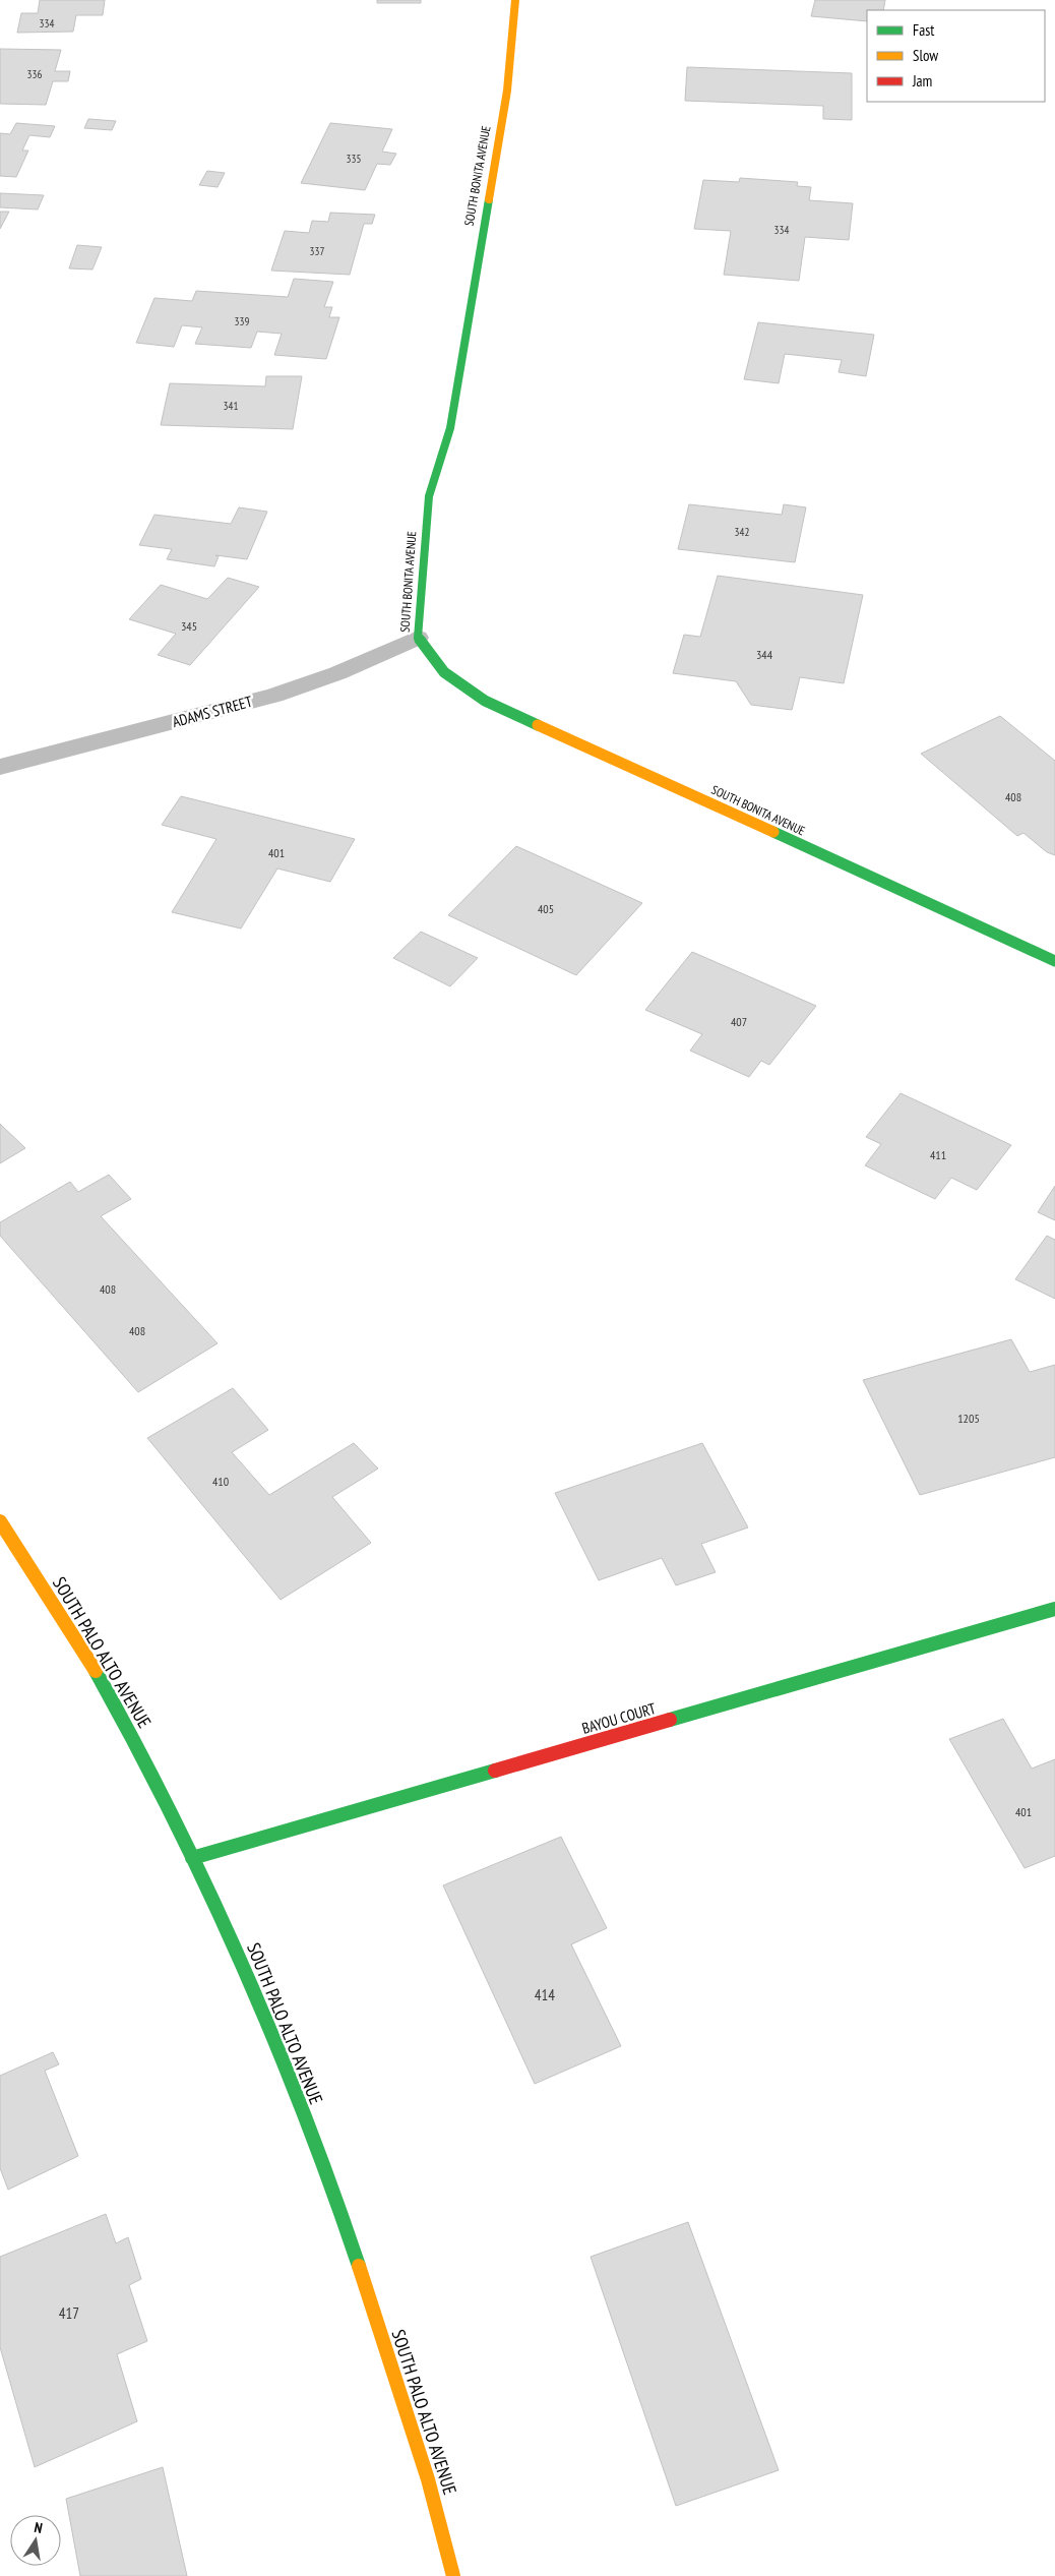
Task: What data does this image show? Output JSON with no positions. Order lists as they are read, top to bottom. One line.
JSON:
{"streets":{"street":["SOUTH BONITA AVENUE","ADAMS STREET","SOUTH PALO ALTO AVENUE","BAYOU COURT"]},"crossings":[["SOUTH BONITA AVENUE","ADAMS STREET"],["SOUTH PALO ALTO AVENUE","BAYOU COURT"]],"house_numbers":["334","336","335","334","337","339","341","342","345","344","408","401","405","407","411","408","408","1205","410","401","414","417"],"legend":["Fast","Slow","Jam"],"north":"top"}
